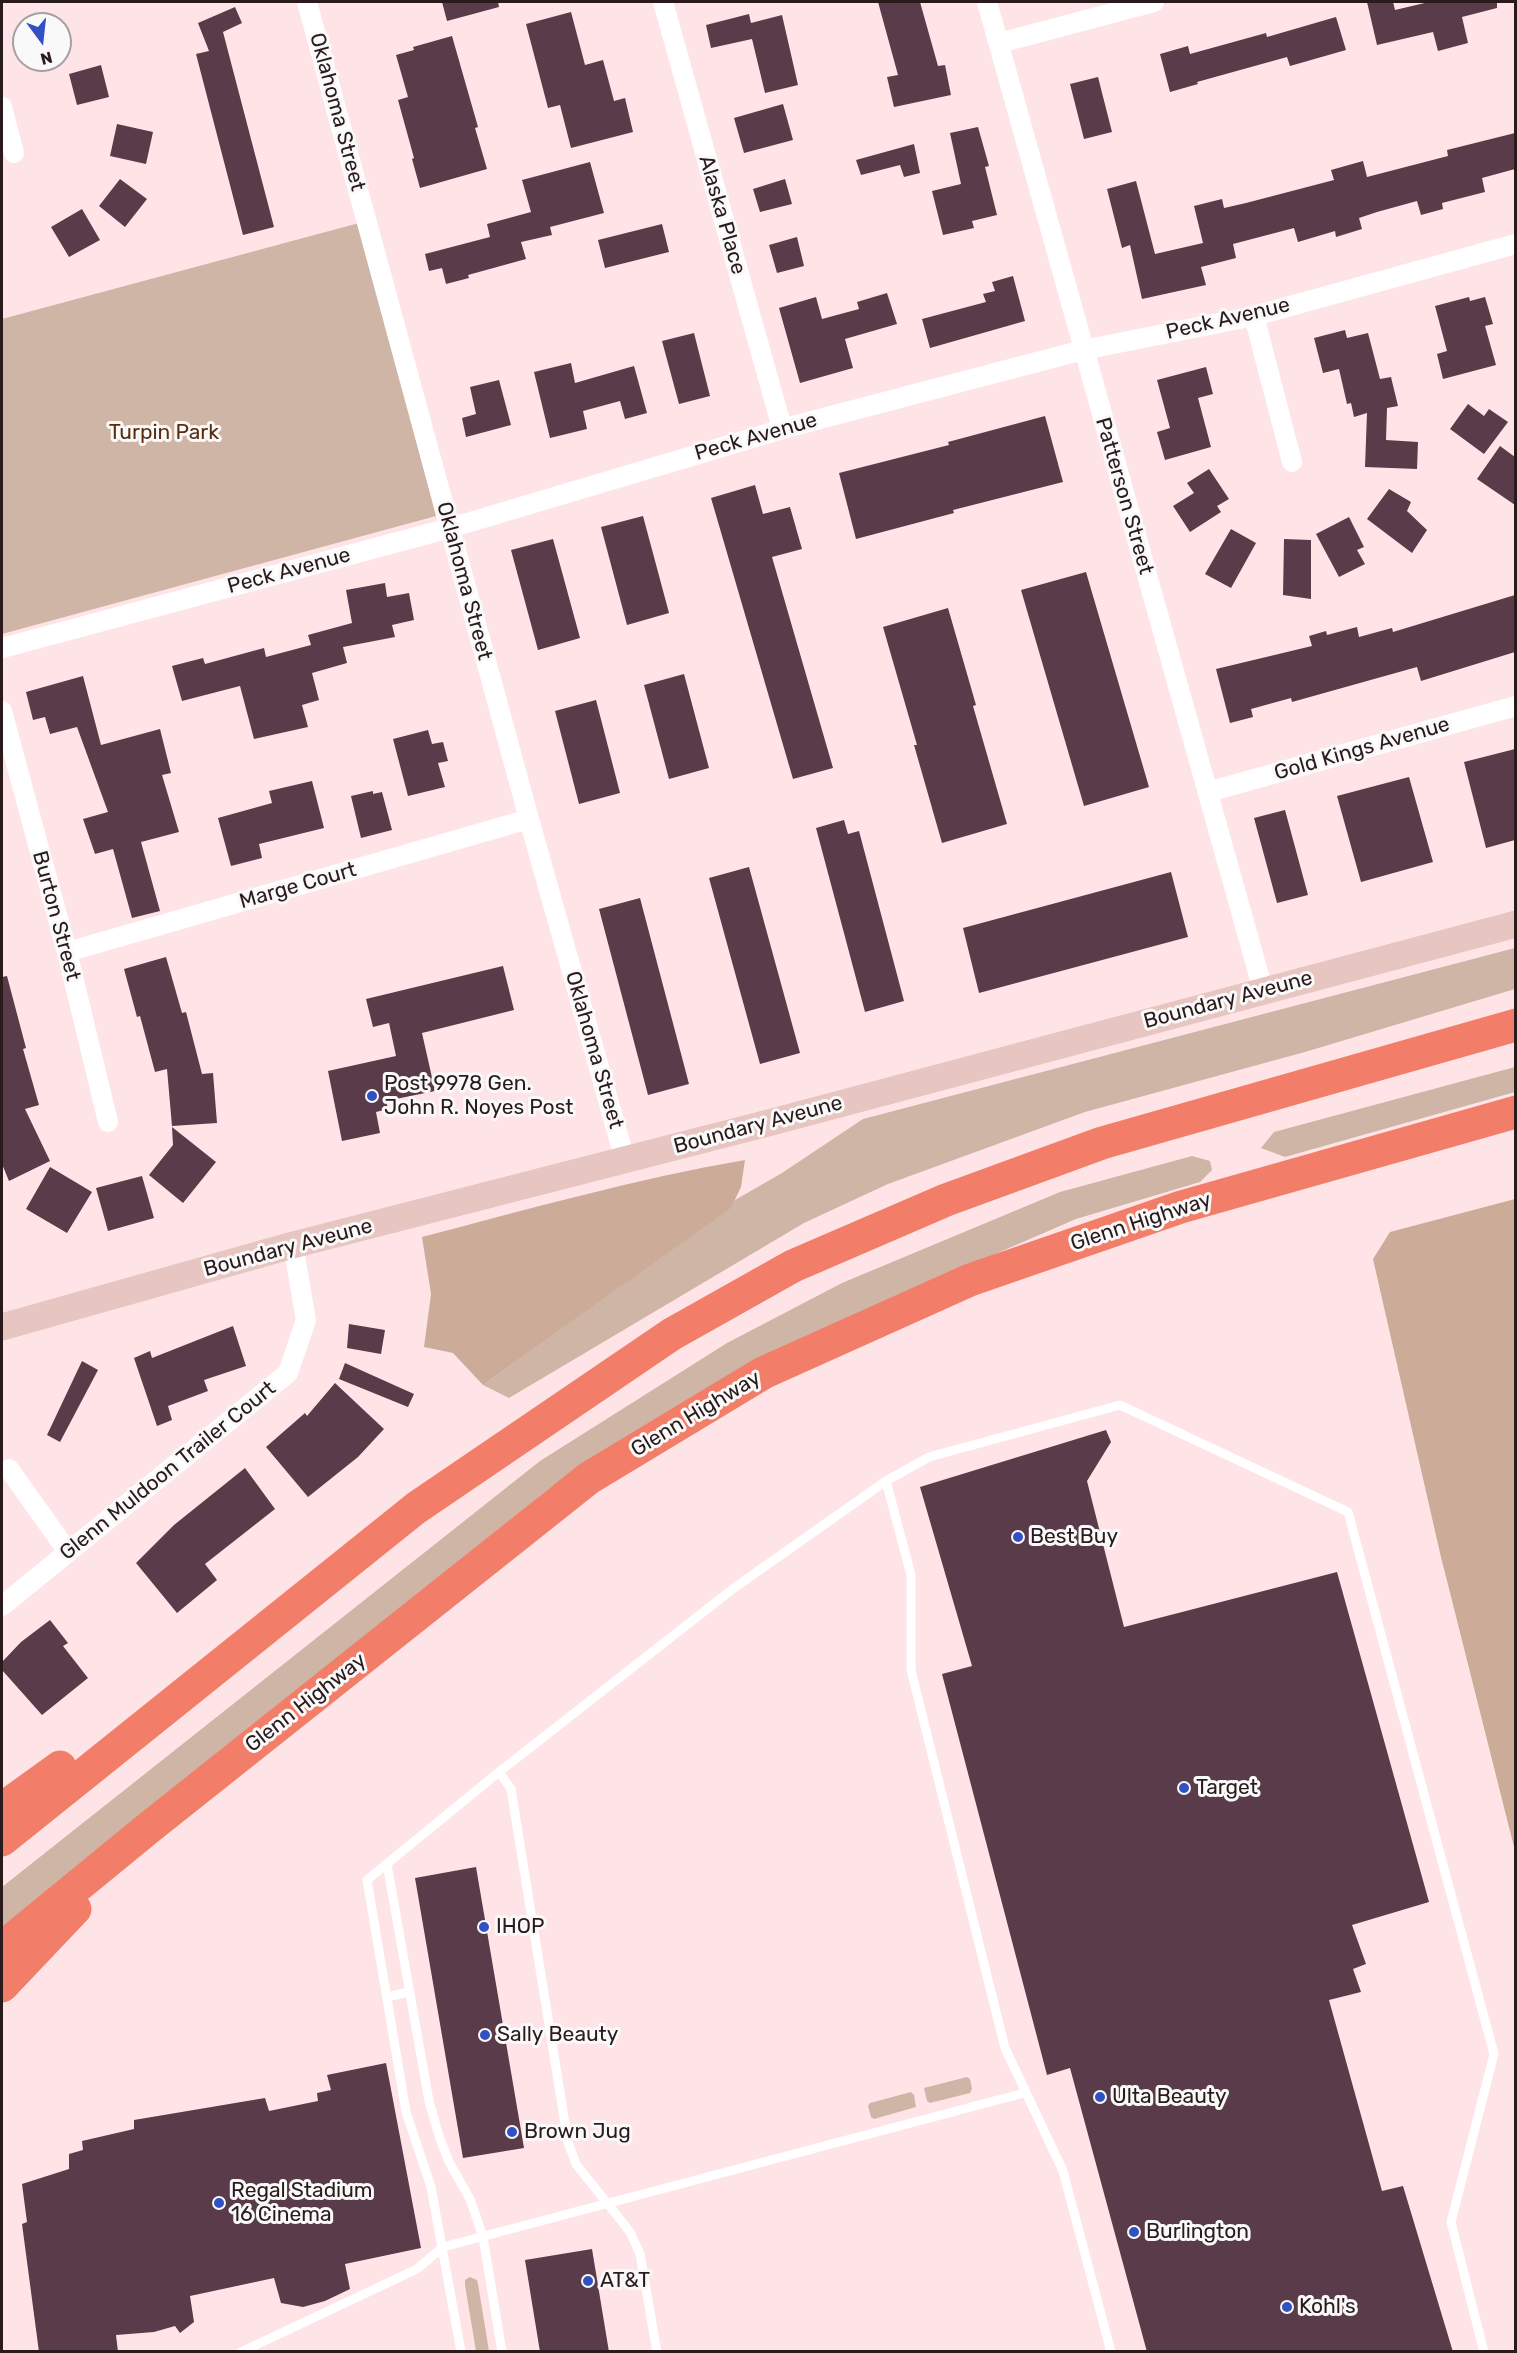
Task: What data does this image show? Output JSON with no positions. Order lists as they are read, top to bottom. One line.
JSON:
{"streets":{"highway":["Glenn Highway"],"street":["Oklahoma Street","Alaska Place","Peck Avenue","Patterson Street","Gold Kings Avenue","Marge Court","Burton Street","Boundary Aveune","Glenn Muldoon Trailer Court"]},"crossings":[["Oklahoma Street","Peck Avenue"],["Oklahoma Street","Marge Court"],["Oklahoma Street","Boundary Aveune"],["Alaska Place","Peck Avenue"],["Peck Avenue","Patterson Street"],["Patterson Street","Gold Kings Avenue"],["Patterson Street","Boundary Aveune"],["Marge Court","Burton Street"],["Boundary Aveune","Glenn Muldoon Trailer Court"]],"parks":["Turpin Park"],"places":["Post 9978 Gen. John R. Noyes Post","Best Buy","Target","IHOP","Sally Beauty","Ulta Beauty","Brown Jug","Regal Stadium 16 Cinema","Burlington","AT&T","Kohl's"],"north":"bottom"}
